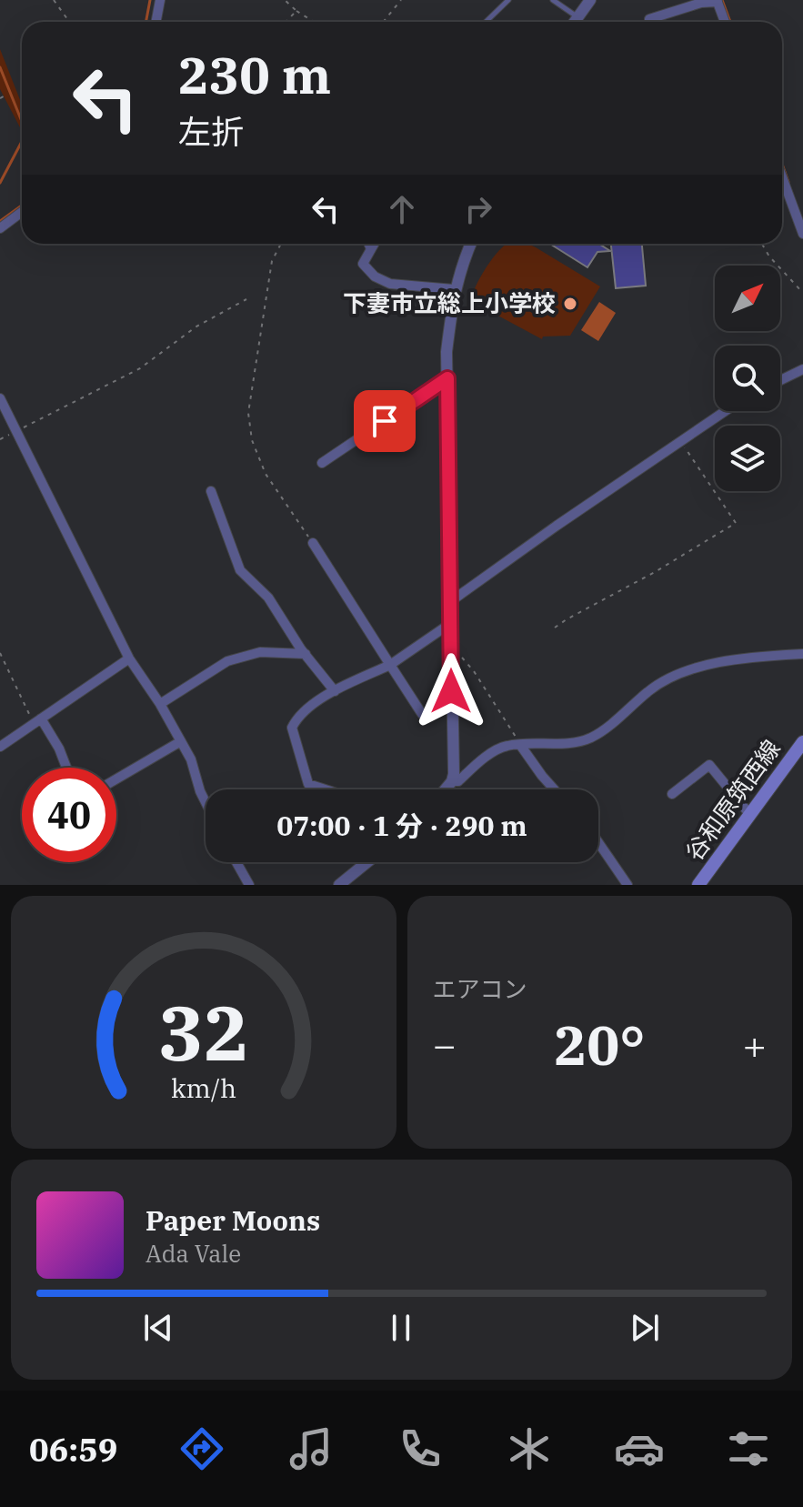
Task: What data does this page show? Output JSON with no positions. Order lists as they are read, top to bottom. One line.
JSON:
{"streets":{"main road":["谷和原筑西線"]},"places":["下妻市立総上小学校"],"north":"top right","page":{"turn":["230 m","左折"],"limit":"40","trip":"07:00 · 1 分 · 290 m","tile":"エアコン","heat":["−","20°","+"],"song":["Paper Moons","Ada Vale"],"tabs":"06:59","gauge":["32","km/h"]}}
